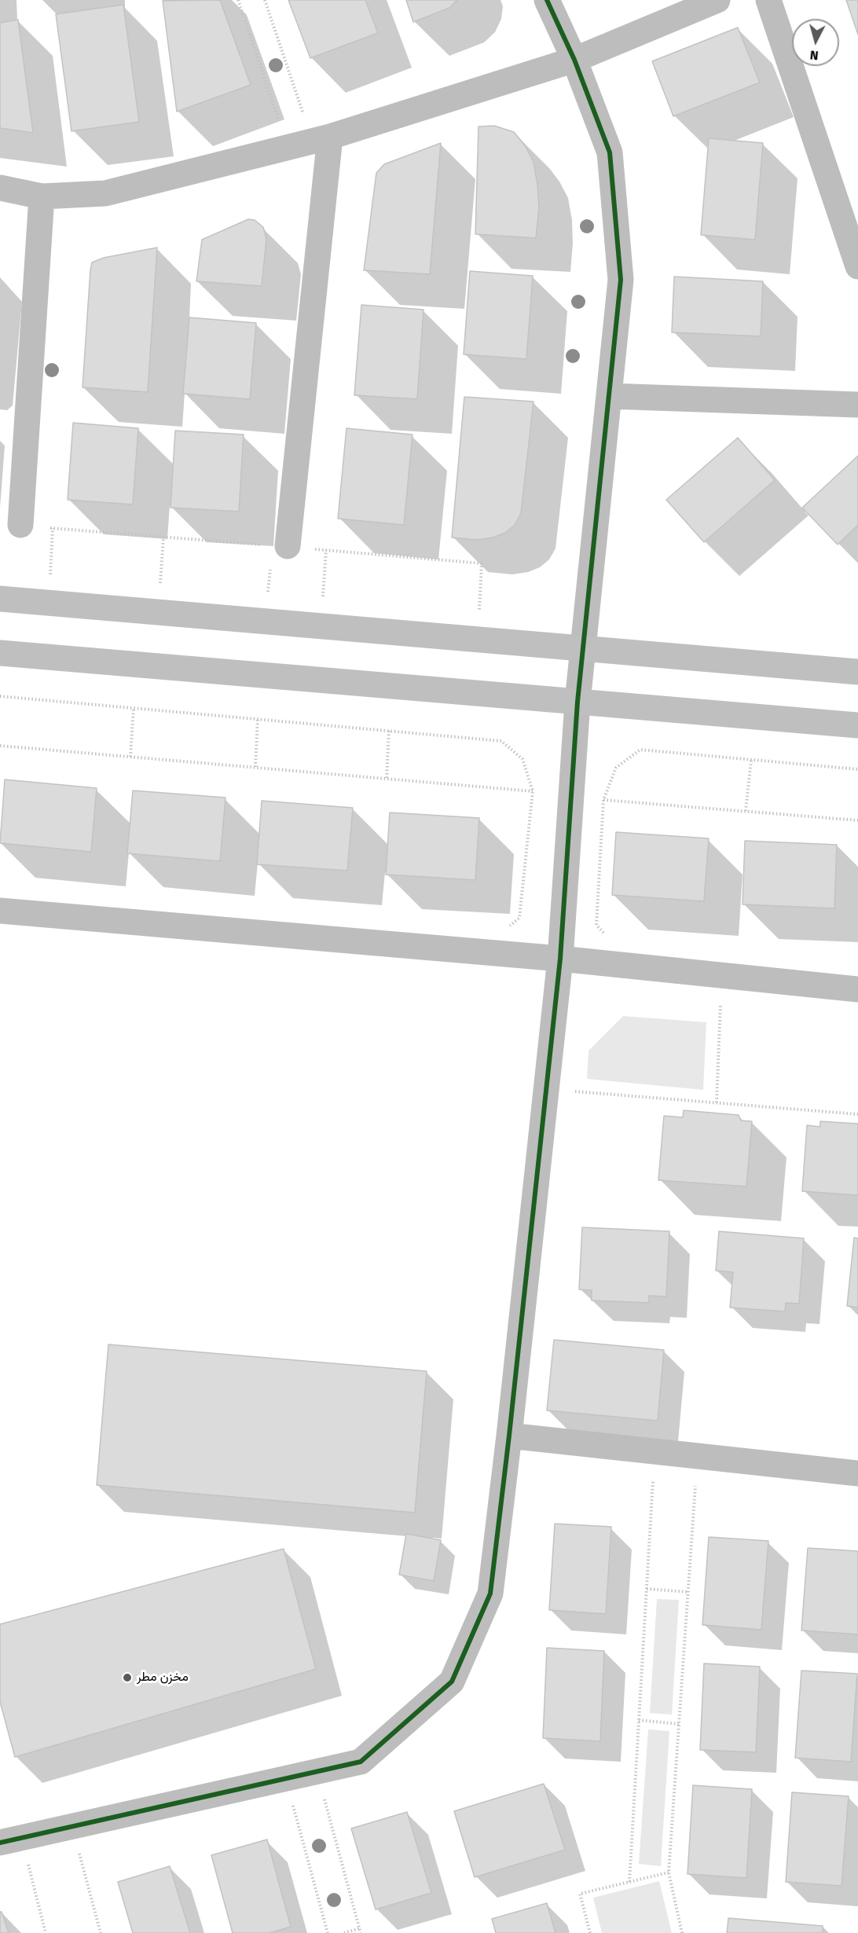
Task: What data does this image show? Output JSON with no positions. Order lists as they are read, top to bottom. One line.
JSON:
{"places":["مخزن مطر"],"north":"bottom"}
